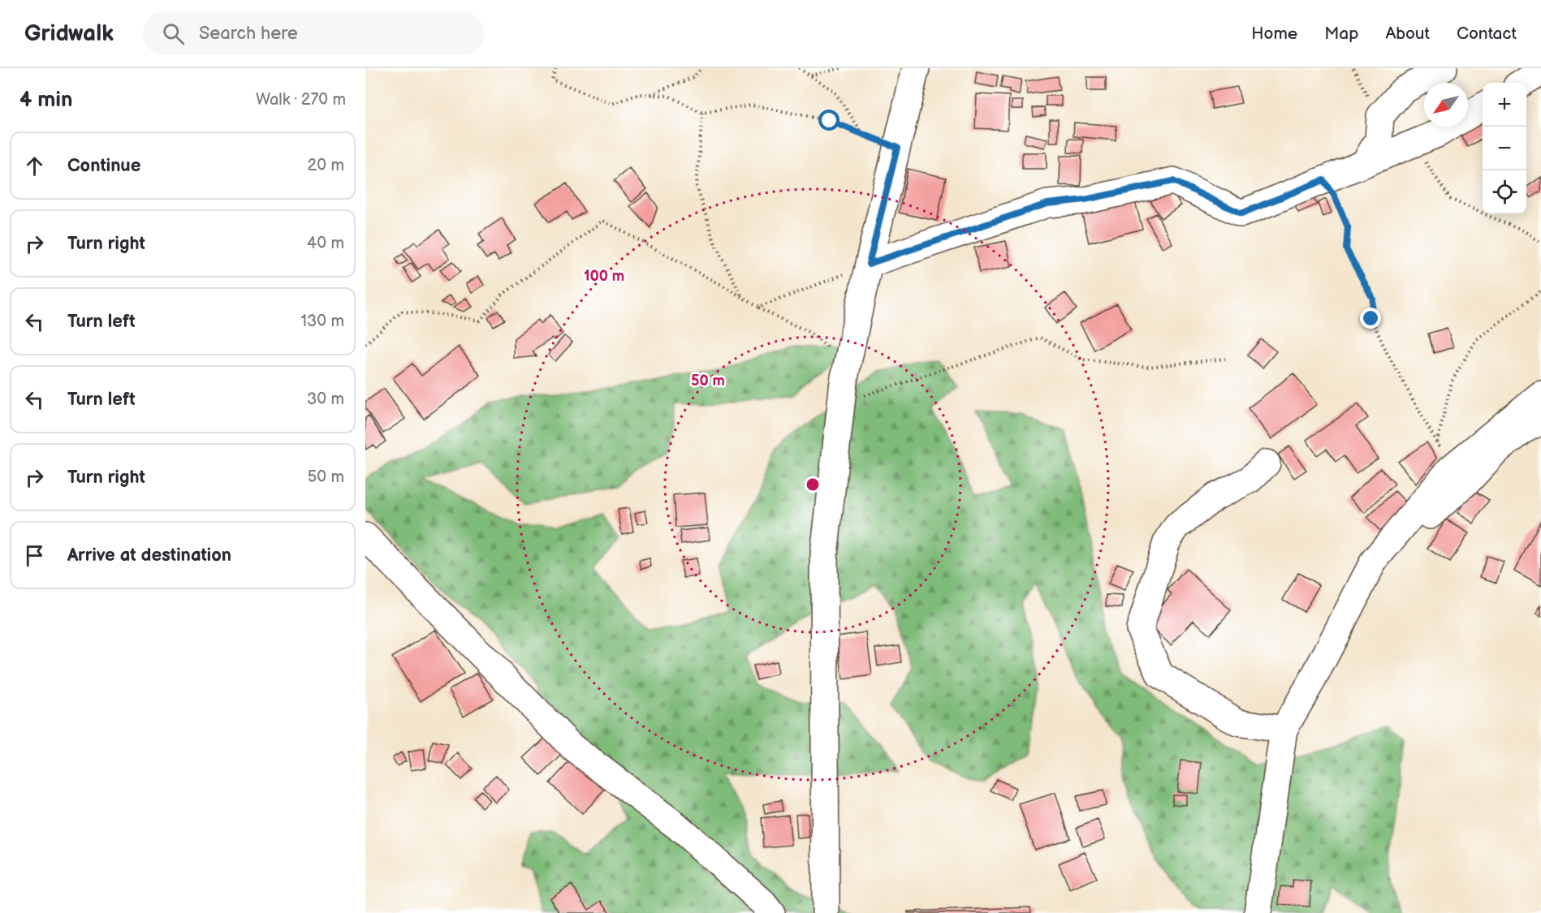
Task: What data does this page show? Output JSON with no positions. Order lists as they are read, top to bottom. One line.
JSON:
{"north":"bottom left","page":{"header":"Gridwalk","search":"Search here","nav":["Home","Map","About","Contact"],"heading":["4 min","Walk · 270 m"],"map_buttons":["+","−"],"list":[["Continue","20 m"],["Turn right","40 m"],["Turn left","130 m"],["Turn left","30 m"],["Turn right","50 m"],"Arrive at destination"]},"rings":["100 m","50 m"]}
